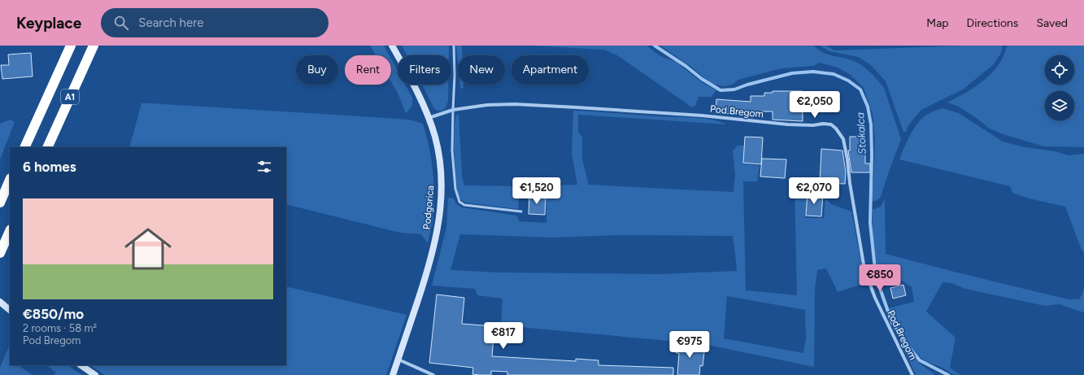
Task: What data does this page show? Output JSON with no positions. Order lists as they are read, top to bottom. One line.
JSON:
{"streets":{"highway":["A1"],"main road":["Podgorica"],"street":["Pod Bregom"]},"water":["Stokalca"],"page":{"header":"Keyplace","search":"Search here","nav":["Map","Directions","Saved"],"chip":["Buy","Rent","Filters","New","Apartment"],"price":["€2,050","€1,520","€2,070","€850","€817","€975"],"heading":"6 homes","list":[{"name":"€850/mo","note":"2 rooms · 58 m² · Pod Bregom"}]}}
